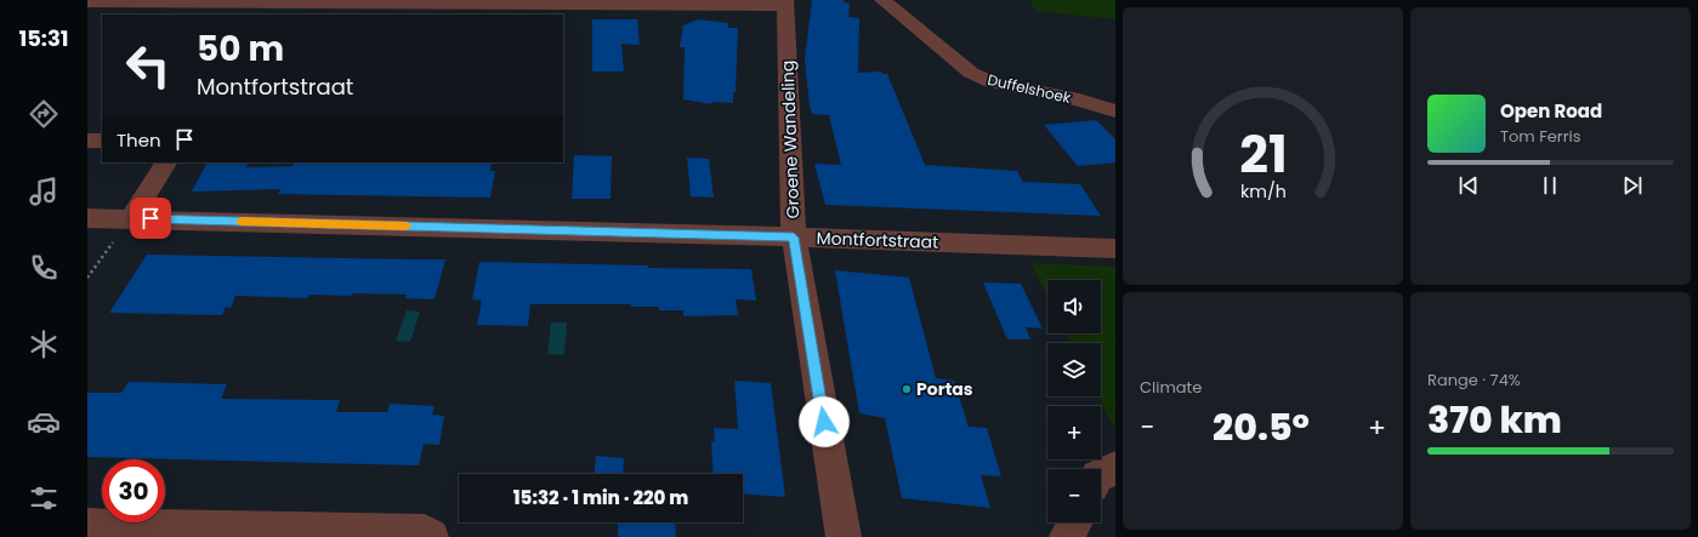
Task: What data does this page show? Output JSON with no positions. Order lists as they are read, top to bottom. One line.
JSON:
{"streets":{"street":["Duffelshoek","Groene Wandeling","Montfortstraat"]},"crossings":[["Groene Wandeling","Montfortstraat"]],"places":["Portas"],"page":{"tabs":"15:31","turn":["50 m","Montfortstraat"],"song":["Open Road","Tom Ferris"],"then":"Then","map_buttons":["+","−"],"tile":["Climate",["Range · 74%","370 km"]],"heat":["−","20.5°","+"],"limit":"30","trip":"15:32 · 1 min · 220 m","gauge":["21","km/h"]}}
